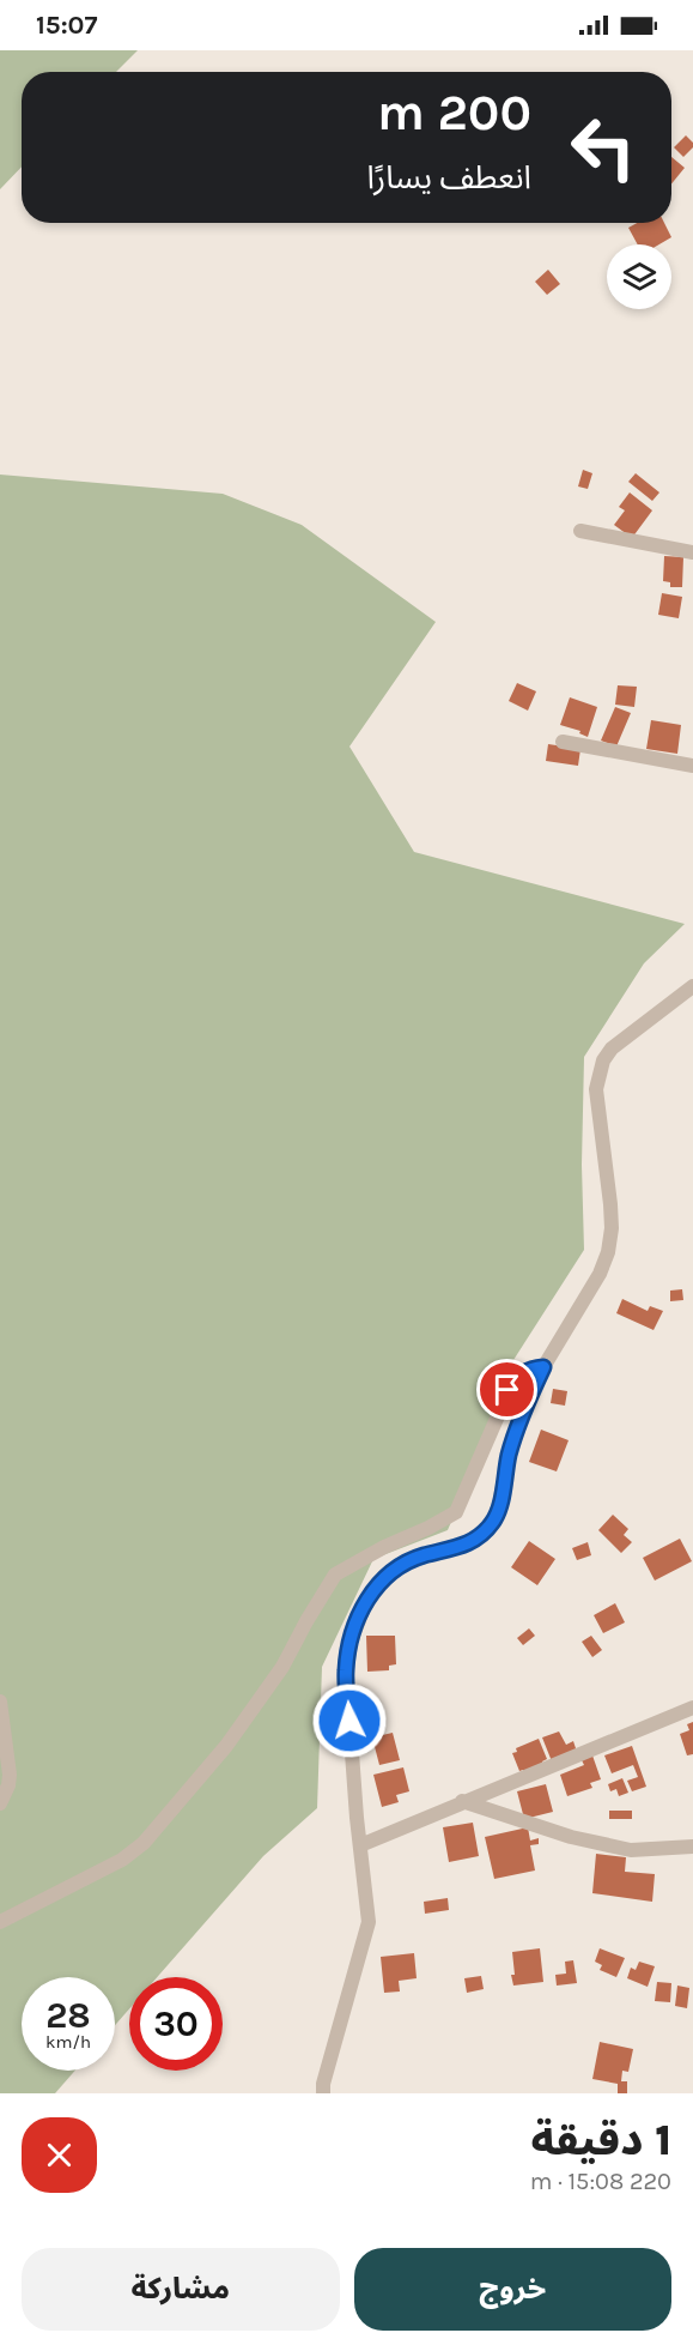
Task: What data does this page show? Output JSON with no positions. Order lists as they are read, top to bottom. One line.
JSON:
{"page":{"status":"15:07","turn":["200 m","انعطف يسارًا"],"speed":"28 km/h","limit":"30","heading":["1 دقيقة","220 m · 15:08"],"buttons":["خروج","مشاركة"]}}
